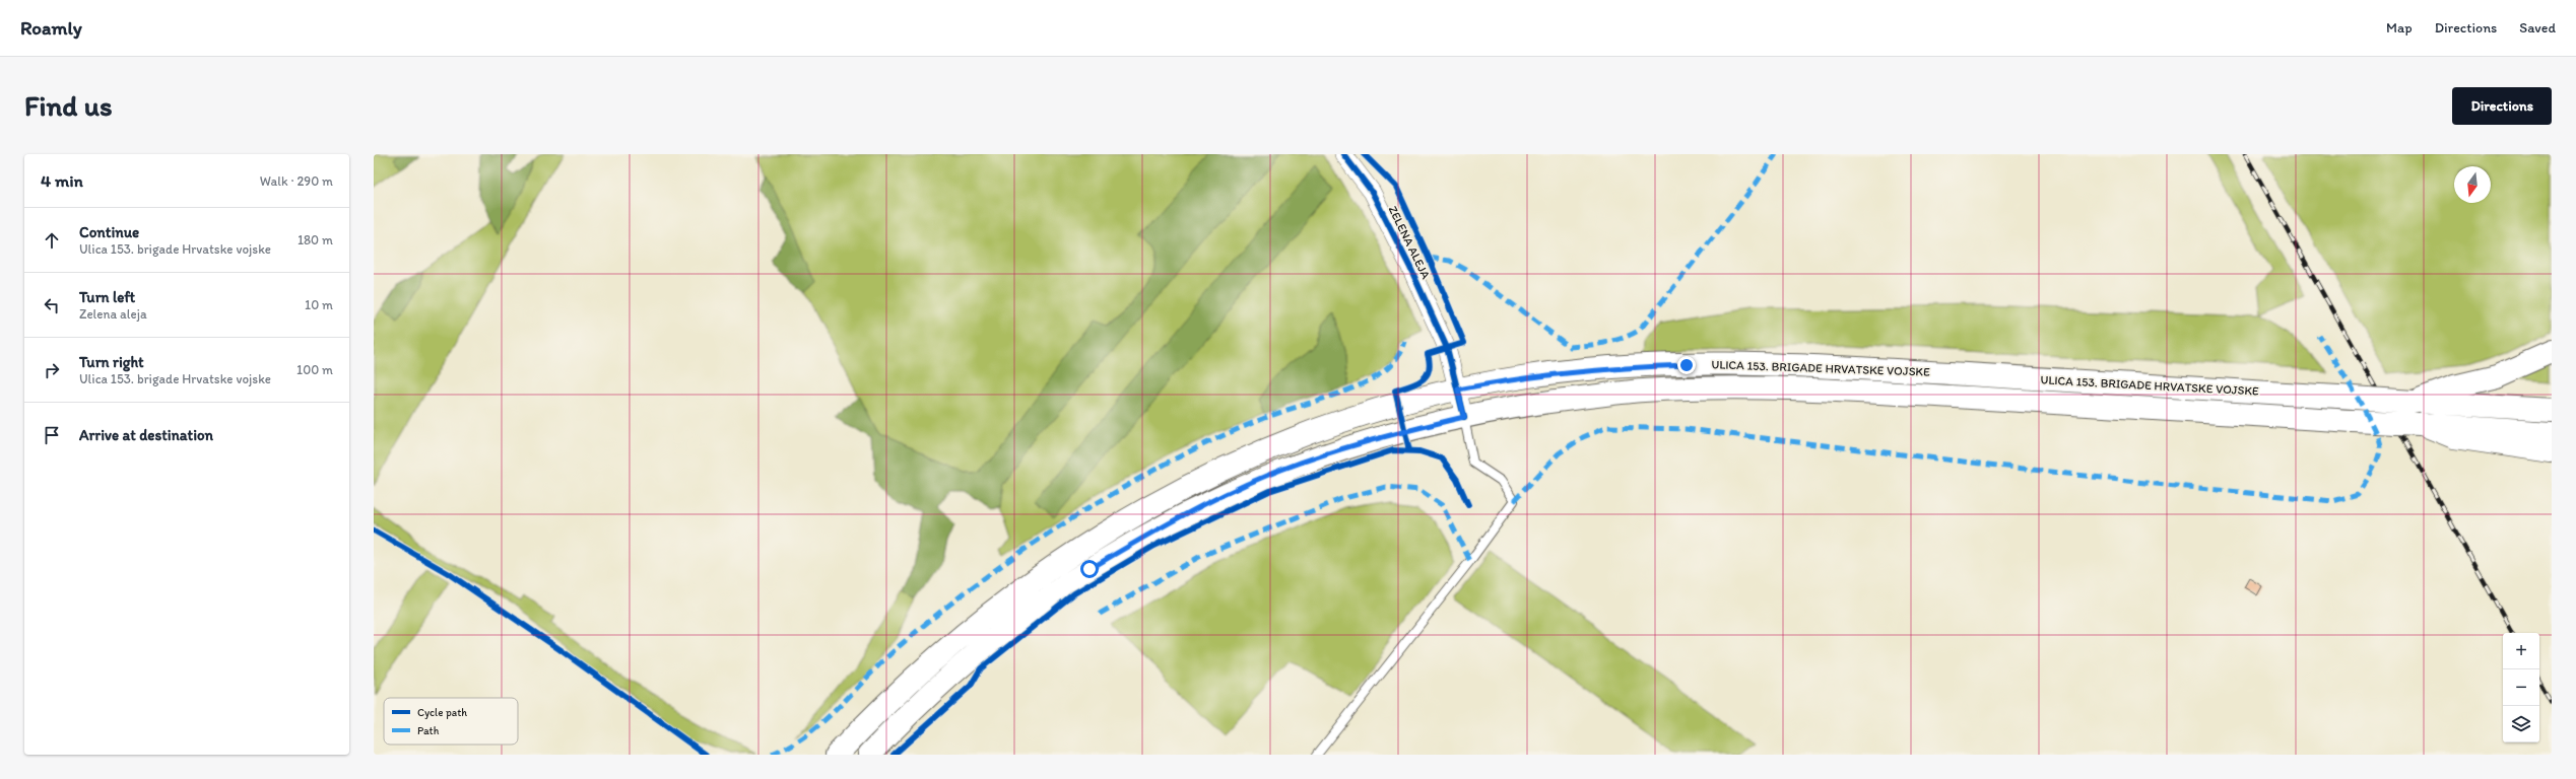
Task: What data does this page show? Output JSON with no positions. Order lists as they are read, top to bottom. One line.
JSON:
{"streets":{"main road":["ULICA 153. BRIGADE HRVATSKE VOJSKE"],"street":["ZELENA ALEJA"]},"crossings":[["ZELENA ALEJA","ULICA 153. BRIGADE HRVATSKE VOJSKE"]],"legend":["Cycle path","Path"],"north":"bottom","page":{"header":"Roamly","nav":["Map","Directions","Saved"],"buttons":"Directions","title":"Find us","heading":["4 min","Walk · 290 m"],"list":[["Continue","Ulica 153. brigade Hrvatske vojske","180 m"],["Turn left","Zelena aleja","10 m"],["Turn right","Ulica 153. brigade Hrvatske vojske","100 m"],"Arrive at destination"],"map_buttons":["+","−"]}}
